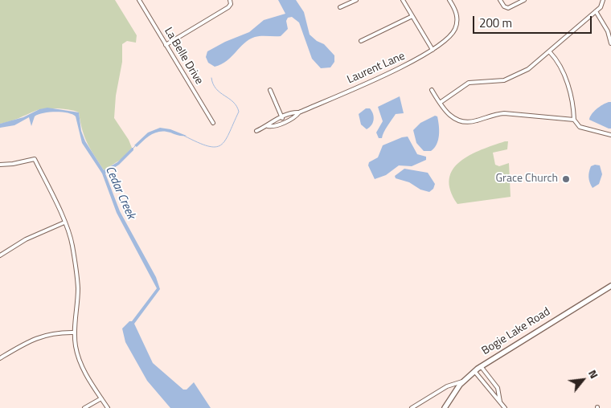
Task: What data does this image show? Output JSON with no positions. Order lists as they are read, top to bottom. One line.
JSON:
{"streets":{"main road":["Bogie Lake Road"],"street":["La Belle Drive","Laurent Lane"]},"water":["Cedar Creek"],"places":["Grace Church"],"scale_bar":"200 m","north":"top right"}
